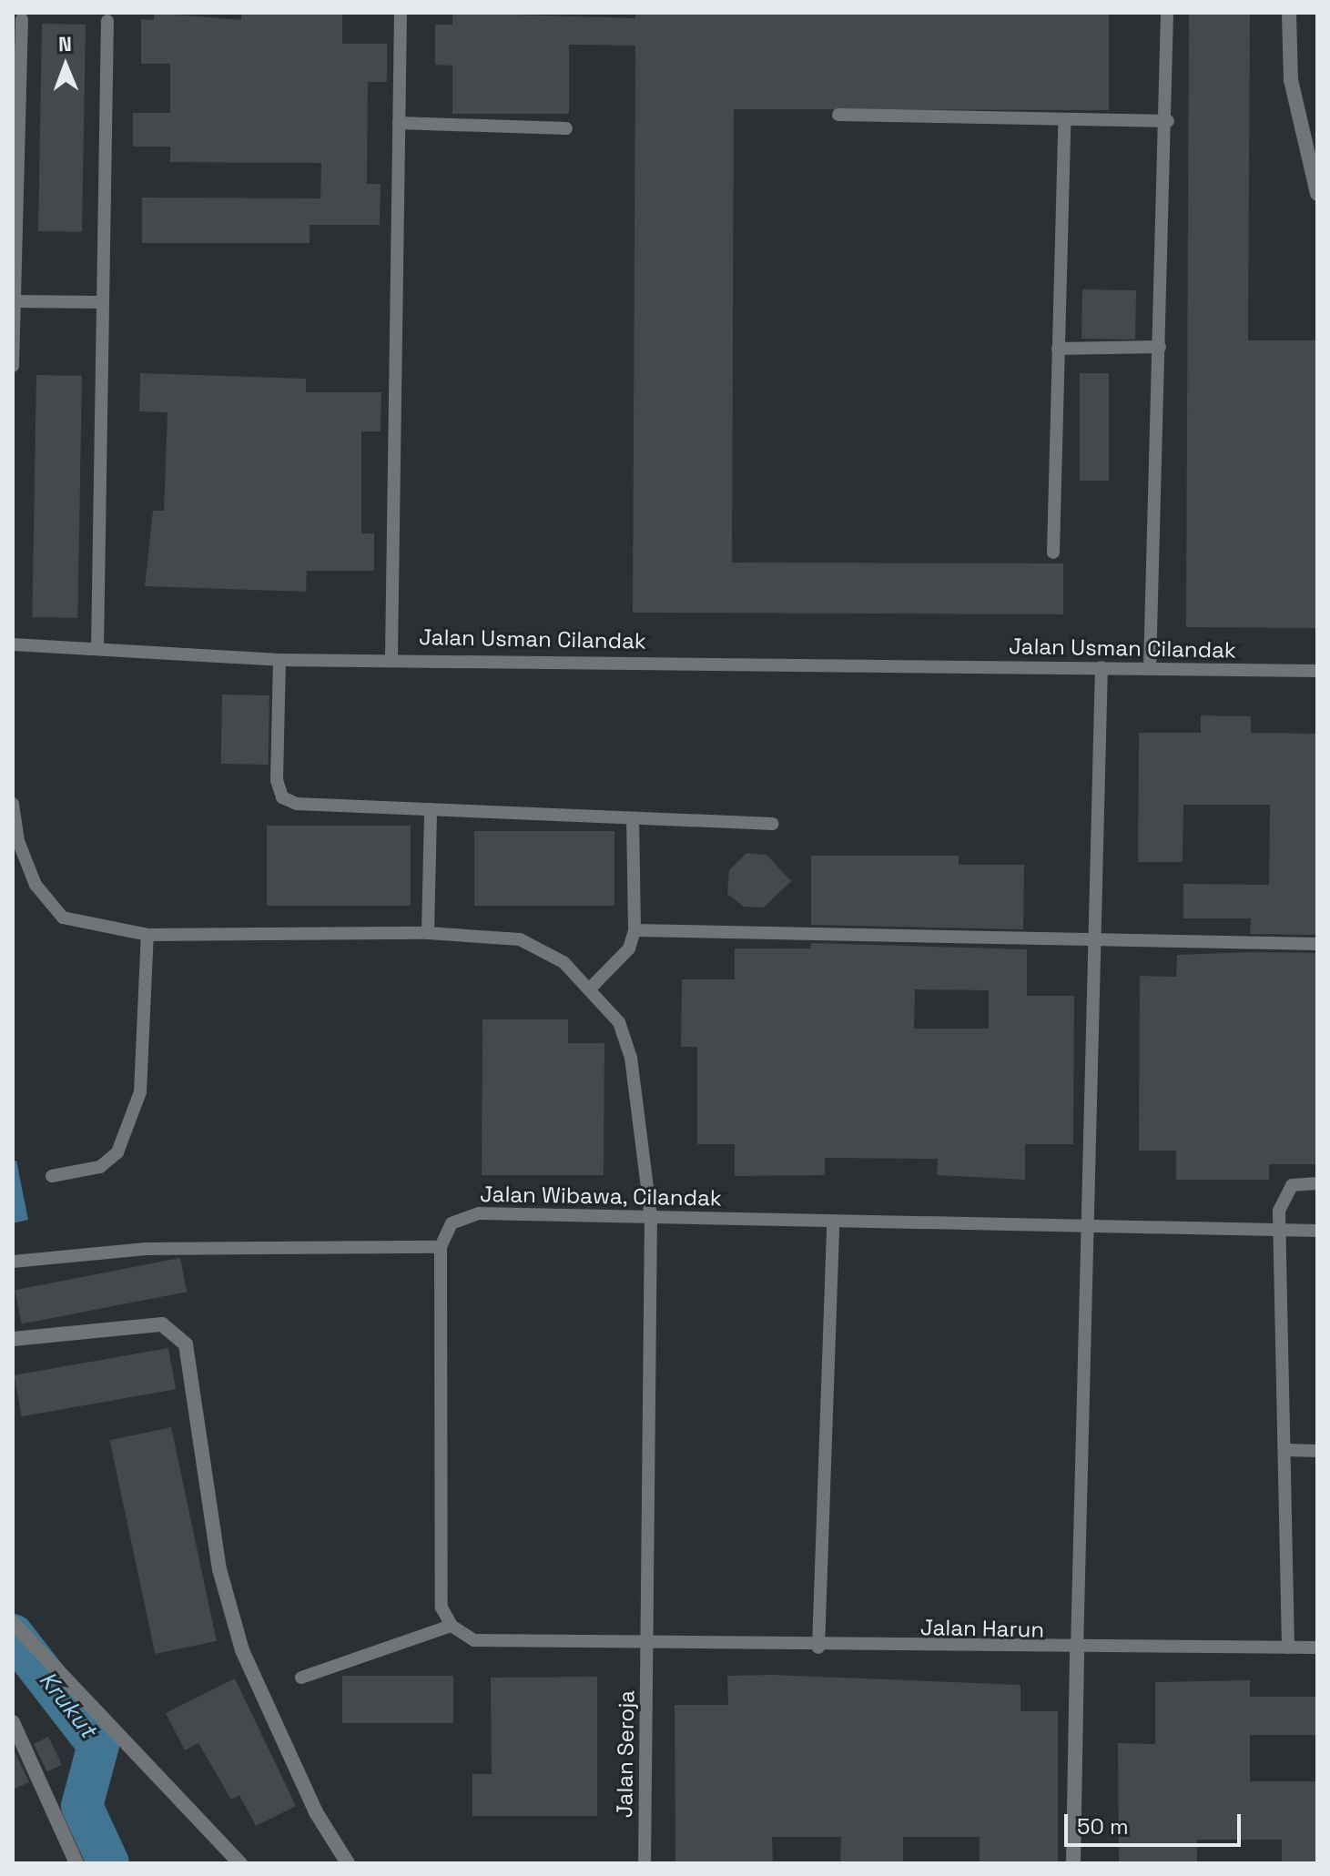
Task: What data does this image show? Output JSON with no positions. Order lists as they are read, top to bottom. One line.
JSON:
{"streets":{"lane":["Jalan Usman Cilandak","Jalan Wibawa, Cilandak","Jalan Harun","Jalan Seroja"]},"crossings":[["Jalan Wibawa, Cilandak","Jalan Seroja"],["Jalan Harun","Jalan Seroja"]],"water":["Krukut"],"scale_bar":"50 m","north":"top"}
